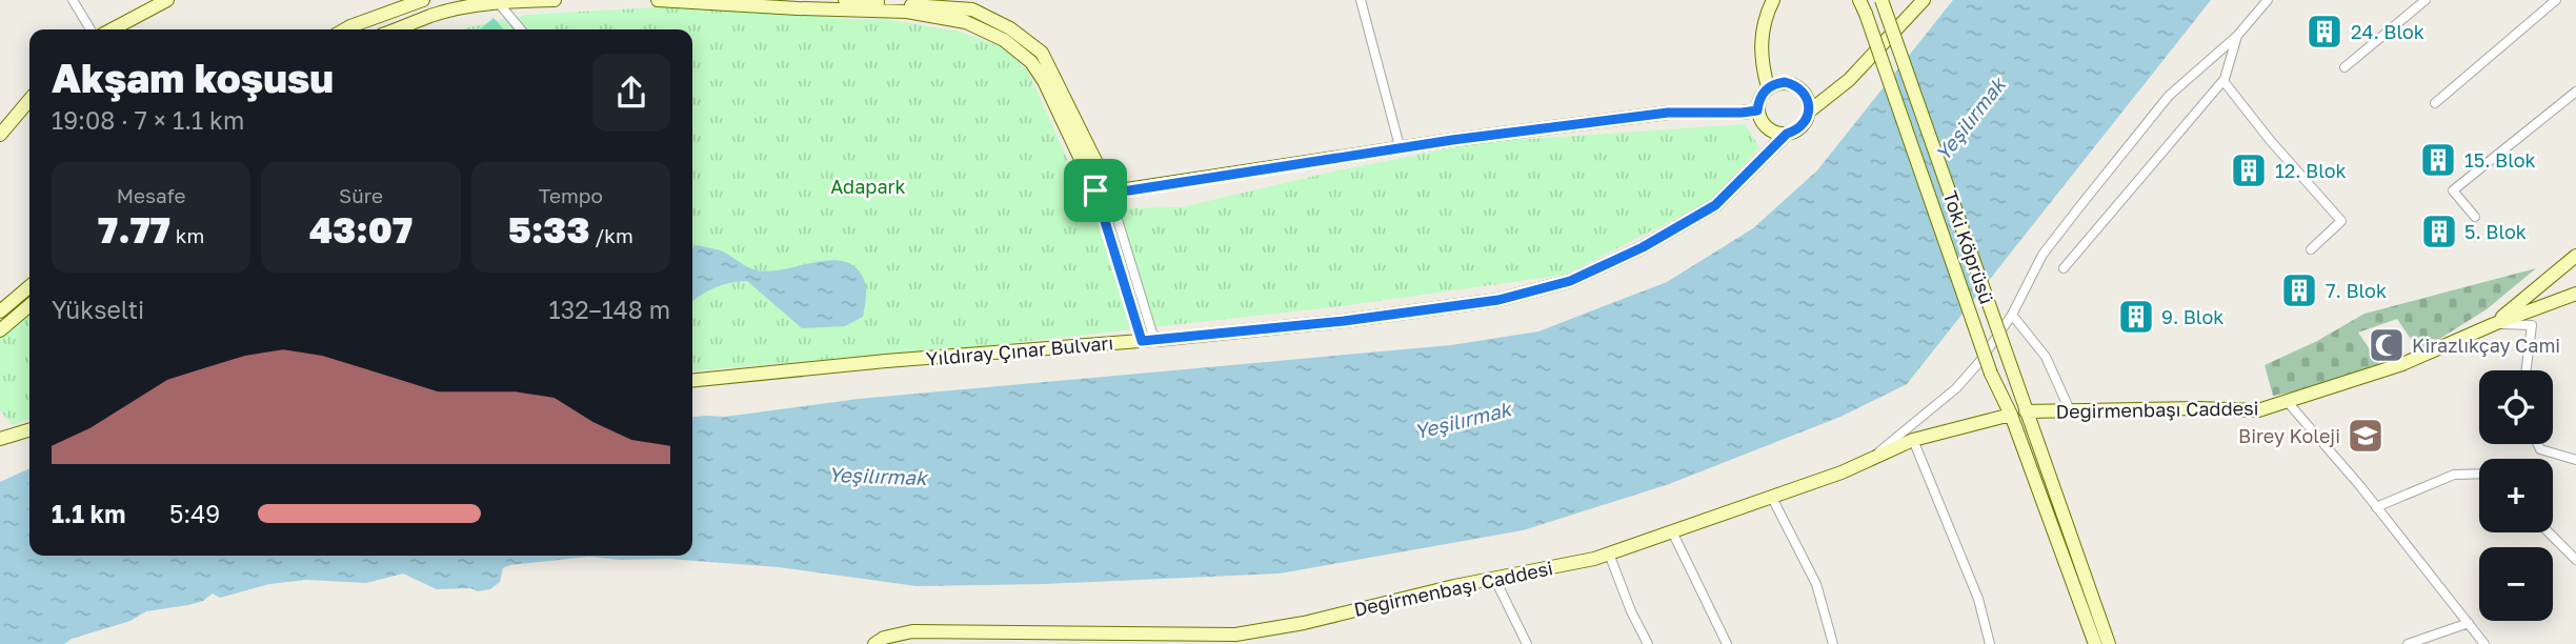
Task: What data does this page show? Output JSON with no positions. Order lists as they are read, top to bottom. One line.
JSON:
{"streets":{"main road":["Toki Köprüsü","Yıldıray Çınar Bulvarı","Değirmenbaşı Caddesi"]},"crossings":[["Toki Köprüsü","Değirmenbaşı Caddesi"]],"water":["Yeşilırmak"],"parks":["Adapark"],"places":{"building":["24. Blok","15. Blok","12. Blok","5. Blok","7. Blok","9. Blok"],"mosque":["Kirazlıkçay Cami"],"school or university":["Birey Koleji"]},"page":{"heading":["Akşam koşusu","19:08 · 7 × 1.1 km"],"stats":[["Mesafe","7.77 km"],["Süre","43:07"],["Tempo","5:33 /km"]],"chart":["Yükselti","132–148 m"],"map_buttons":["+","−"],"list":[{"name":"1.1 km","note":"5:49"}]}}
